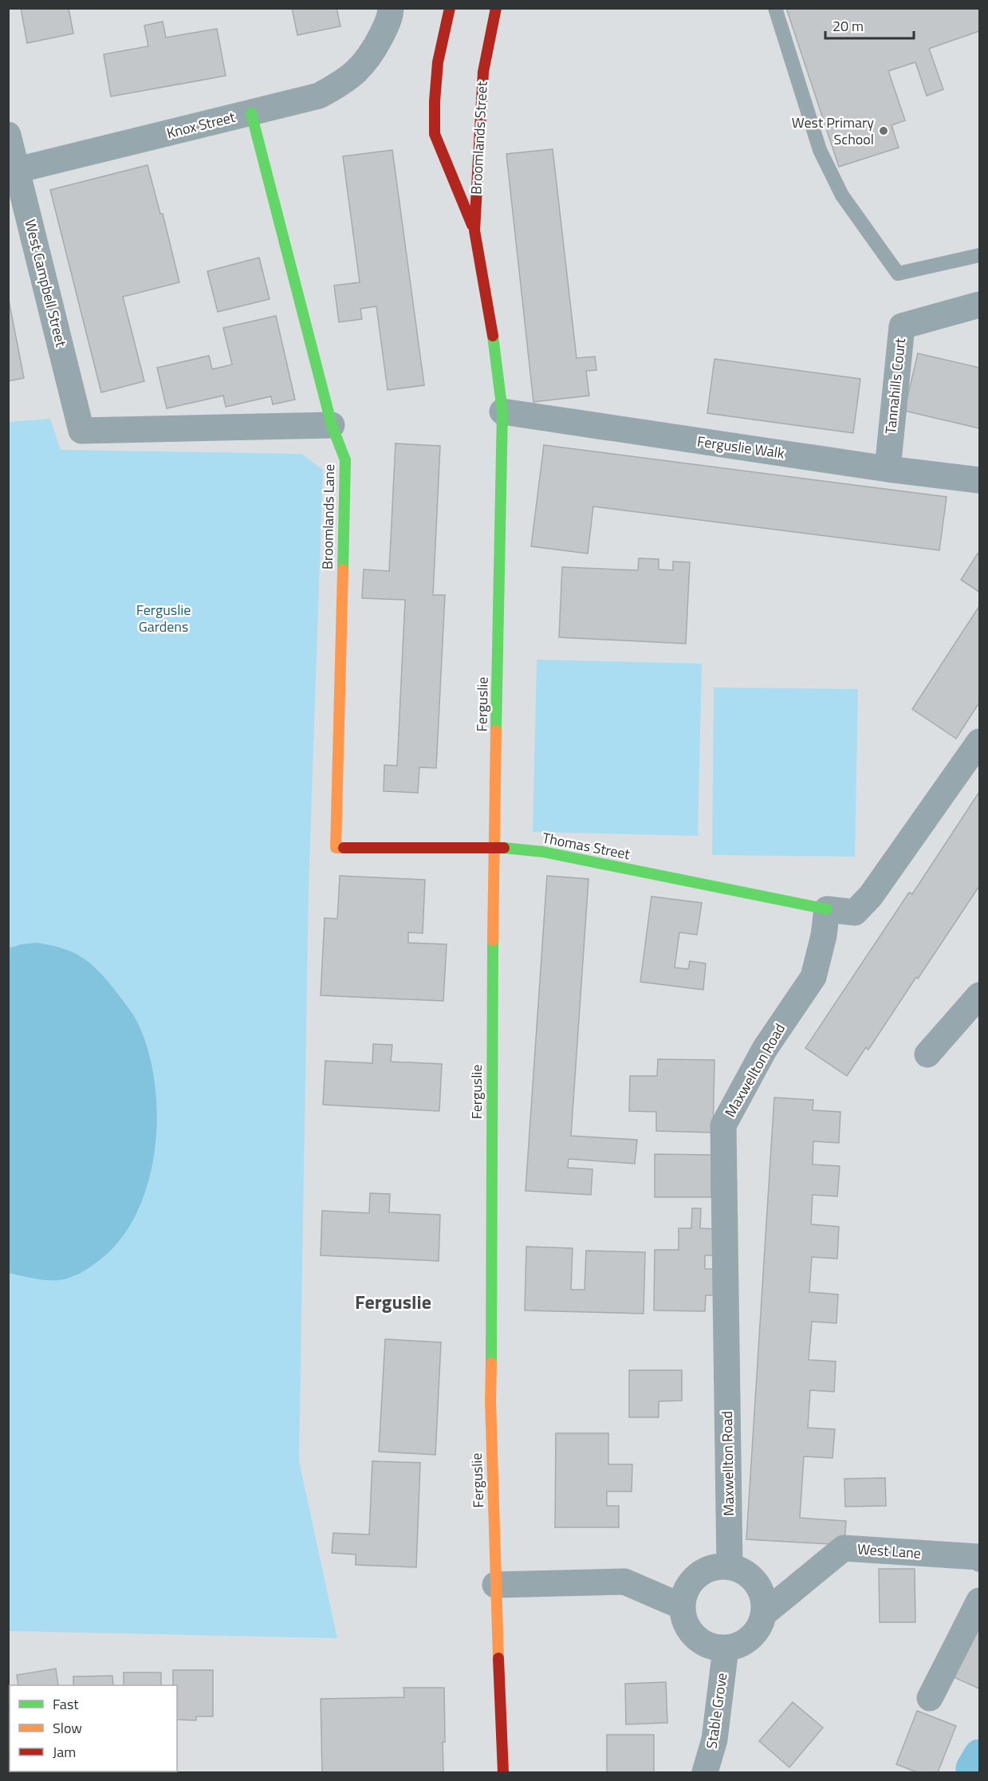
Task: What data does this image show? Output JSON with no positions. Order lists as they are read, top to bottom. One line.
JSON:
{"streets":{"main road":["Broomlands Street","Broomlands Lane","Ferguslie","Thomas Street"],"street":["Knox Street","West Campbell Street","Tannahills Court","Ferguslie Walk","Maxwellton Road","West Lane","Stable Grove"]},"crossings":[["Knox Street","West Campbell Street"],["Knox Street","Broomlands Lane"],["Broomlands Street","Ferguslie Walk"],["Broomlands Street","Ferguslie"],["West Campbell Street","Broomlands Lane"],["Tannahills Court","Ferguslie Walk"],["Ferguslie Walk","Ferguslie"],["Broomlands Lane","Thomas Street"],["Ferguslie","Thomas Street"],["Thomas Street","Maxwellton Road"],["Maxwellton Road","West Lane"],["Maxwellton Road","Stable Grove"],["West Lane","Stable Grove"]],"districts":["Ferguslie"],"parks":["Ferguslie Gardens"],"places":["West Primary School"],"legend":["Fast","Slow","Jam"],"scale_bar":"20 m"}
